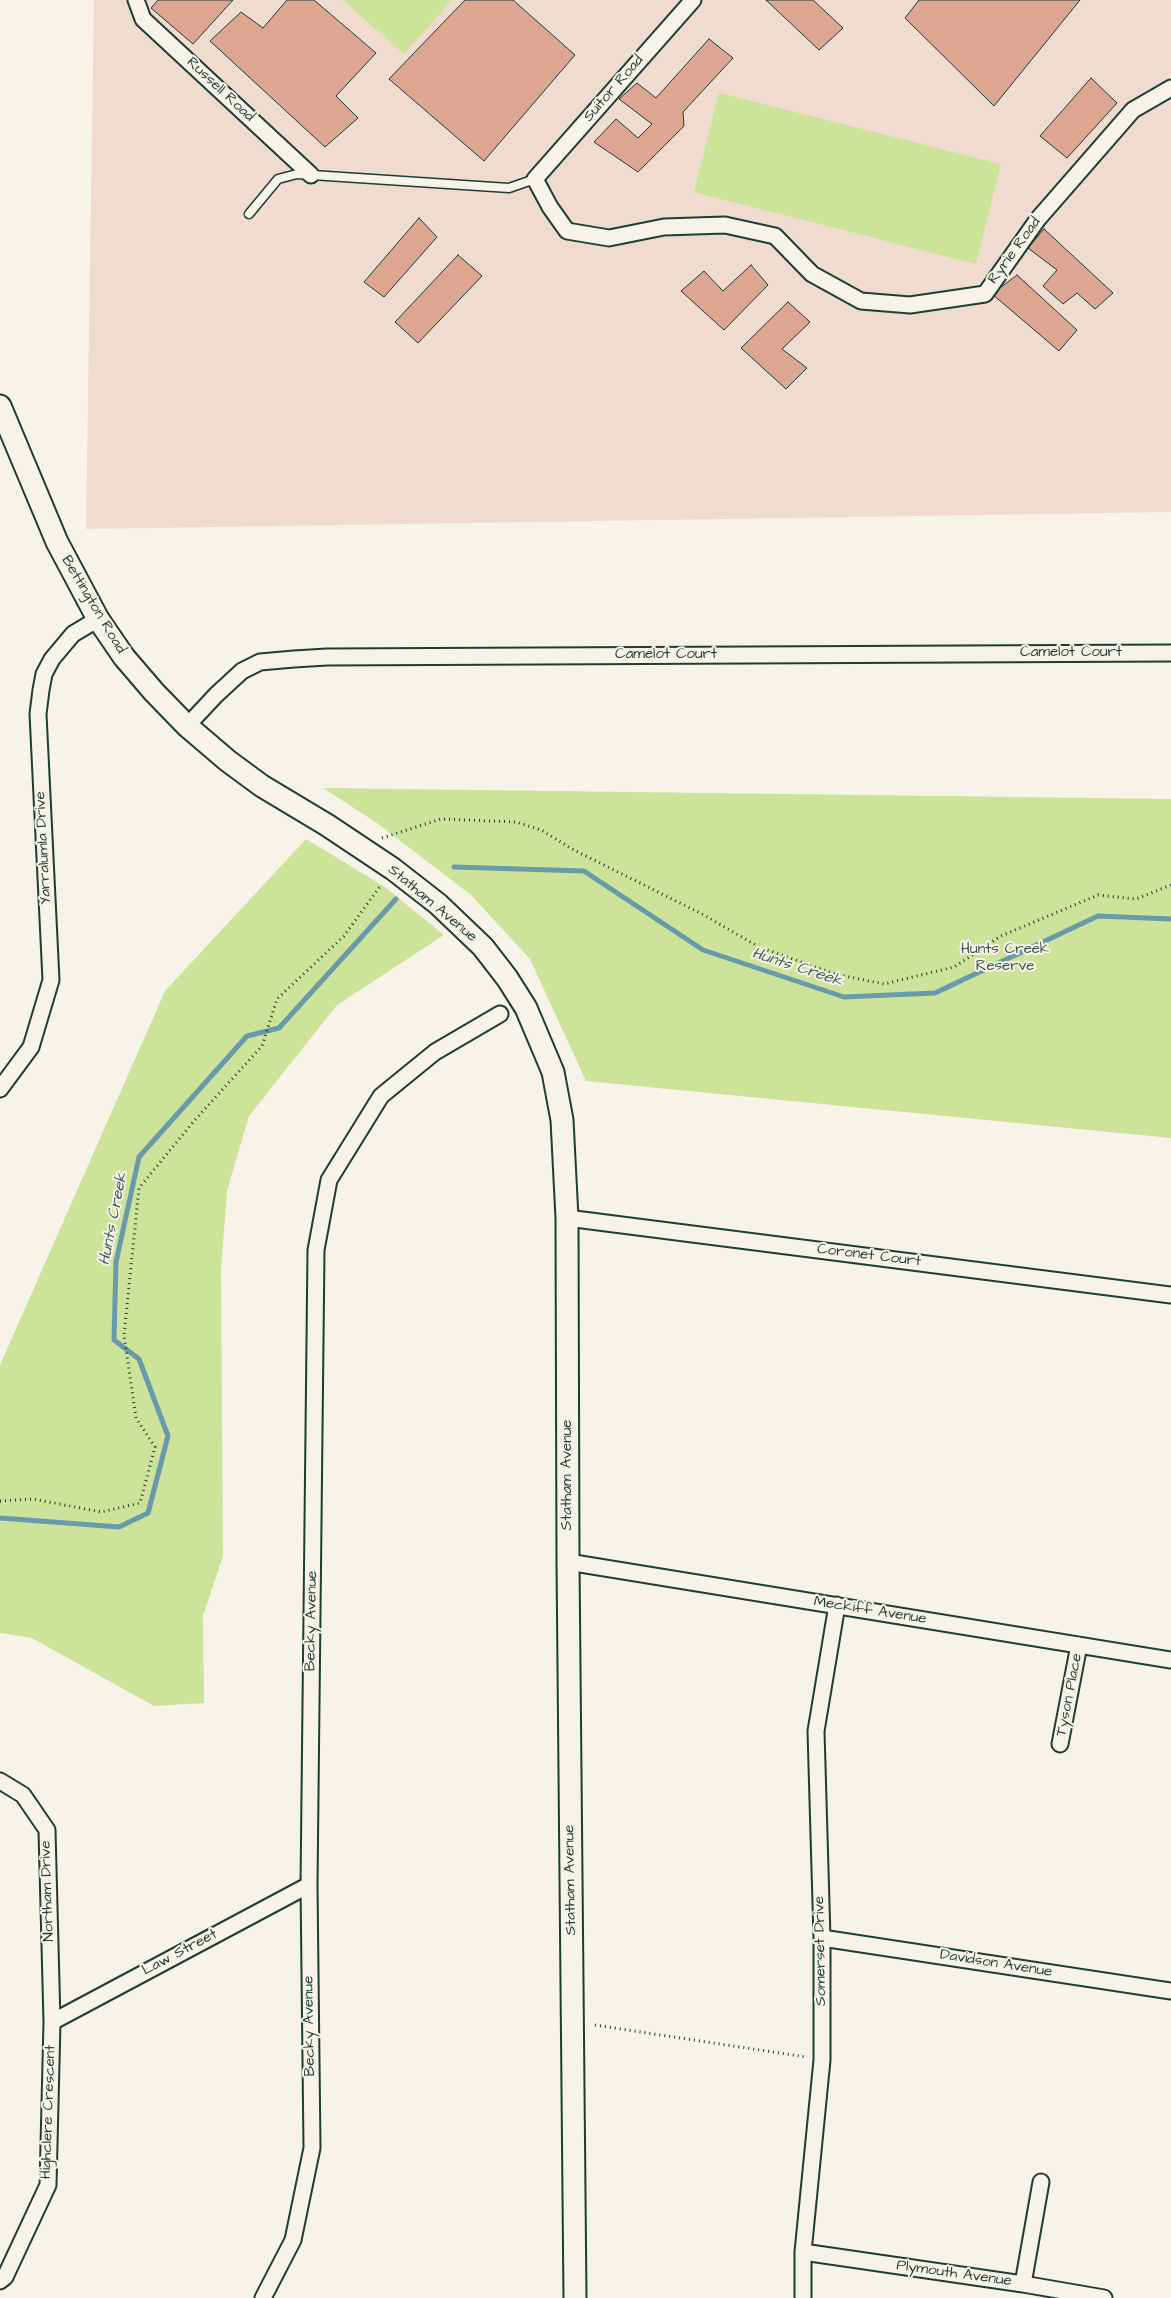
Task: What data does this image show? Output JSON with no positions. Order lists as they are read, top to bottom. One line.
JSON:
{"streets":{"main road":["Bettington Road","Statham Avenue"],"street":["Suitor Road","Russell Road","Ryrie Road","Camelot Court","Yarralumla Drive","Coronet Court","Meckiff Avenue","Becky Avenue","Tyson Place","Northam Drive","Somerset Drive","Law Street","Davidson Avenue","Highclere Crescent","Plymouth Avenue"]},"crossings":[["Suitor Road","Ryrie Road"],["Bettington Road","Camelot Court"],["Bettington Road","Yarralumla Drive"],["Bettington Road","Statham Avenue"],["Statham Avenue","Coronet Court"],["Statham Avenue","Meckiff Avenue"],["Meckiff Avenue","Tyson Place"],["Meckiff Avenue","Somerset Drive"],["Becky Avenue","Law Street"],["Northam Drive","Law Street"],["Northam Drive","Highclere Crescent"],["Somerset Drive","Davidson Avenue"],["Somerset Drive","Plymouth Avenue"],["Law Street","Highclere Crescent"]],"water":["Hunts Creek"],"parks":["Hunts Creek Reserve"]}
